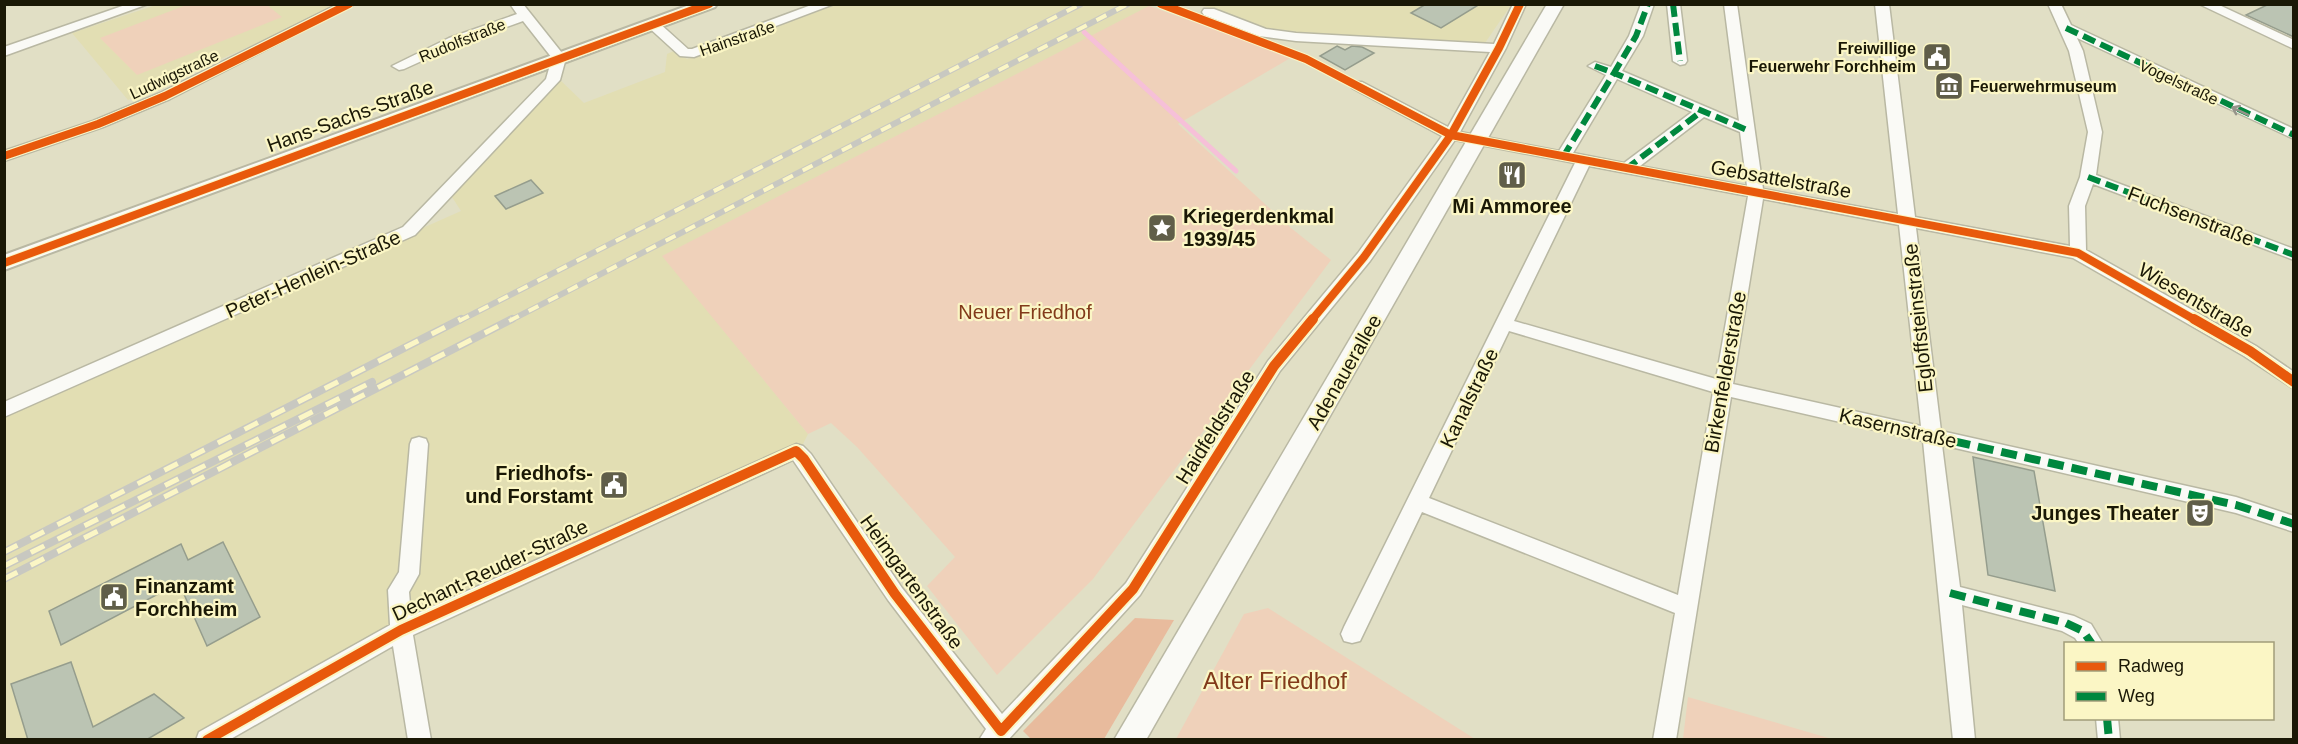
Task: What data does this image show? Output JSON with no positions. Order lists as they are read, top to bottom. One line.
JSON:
{"streets":{"main road":["Adenauerallee"],"street":["Hainstraße","Rudolfstraße","Ludwigstraße","Vogelstraße","Hans-Sachs-Straße","Gebsattelstraße","Fuchsenstraße","Peter-Henlein-Straße","Wiesentstraße","Egloffsteinstraße","Birkenfelderstraße","Kanalstraße","Haidfeldstraße","Kasernstraße","Dechant-Reuder-Straße","Heimgartenstraße"]},"crossings":[["Hainstraße","Hans-Sachs-Straße"],["Rudolfstraße","Hans-Sachs-Straße"],["Rudolfstraße","Peter-Henlein-Straße"],["Hans-Sachs-Straße","Peter-Henlein-Straße"],["Gebsattelstraße","Wiesentstraße"],["Gebsattelstraße","Egloffsteinstraße"],["Gebsattelstraße","Adenauerallee"],["Gebsattelstraße","Birkenfelderstraße"],["Gebsattelstraße","Kanalstraße"],["Egloffsteinstraße","Kasernstraße"],["Birkenfelderstraße","Kasernstraße"],["Kanalstraße","Kasernstraße"],["Haidfeldstraße","Heimgartenstraße"],["Dechant-Reuder-Straße","Heimgartenstraße"]],"parks":["Neuer Friedhof","Alter Friedhof"],"places":{"public building":["Freiwillige Feuerwehr Forchheim","Friedhofs- und Forstamt","Finanzamt Forchheim"],"museum":["Feuerwehrmuseum"],"restaurant":["Mi Ammoree"],"place":["Kriegerdenkmal 1939/45"],"theatre":["Junges Theater"]},"legend":["Radweg","Weg"]}
